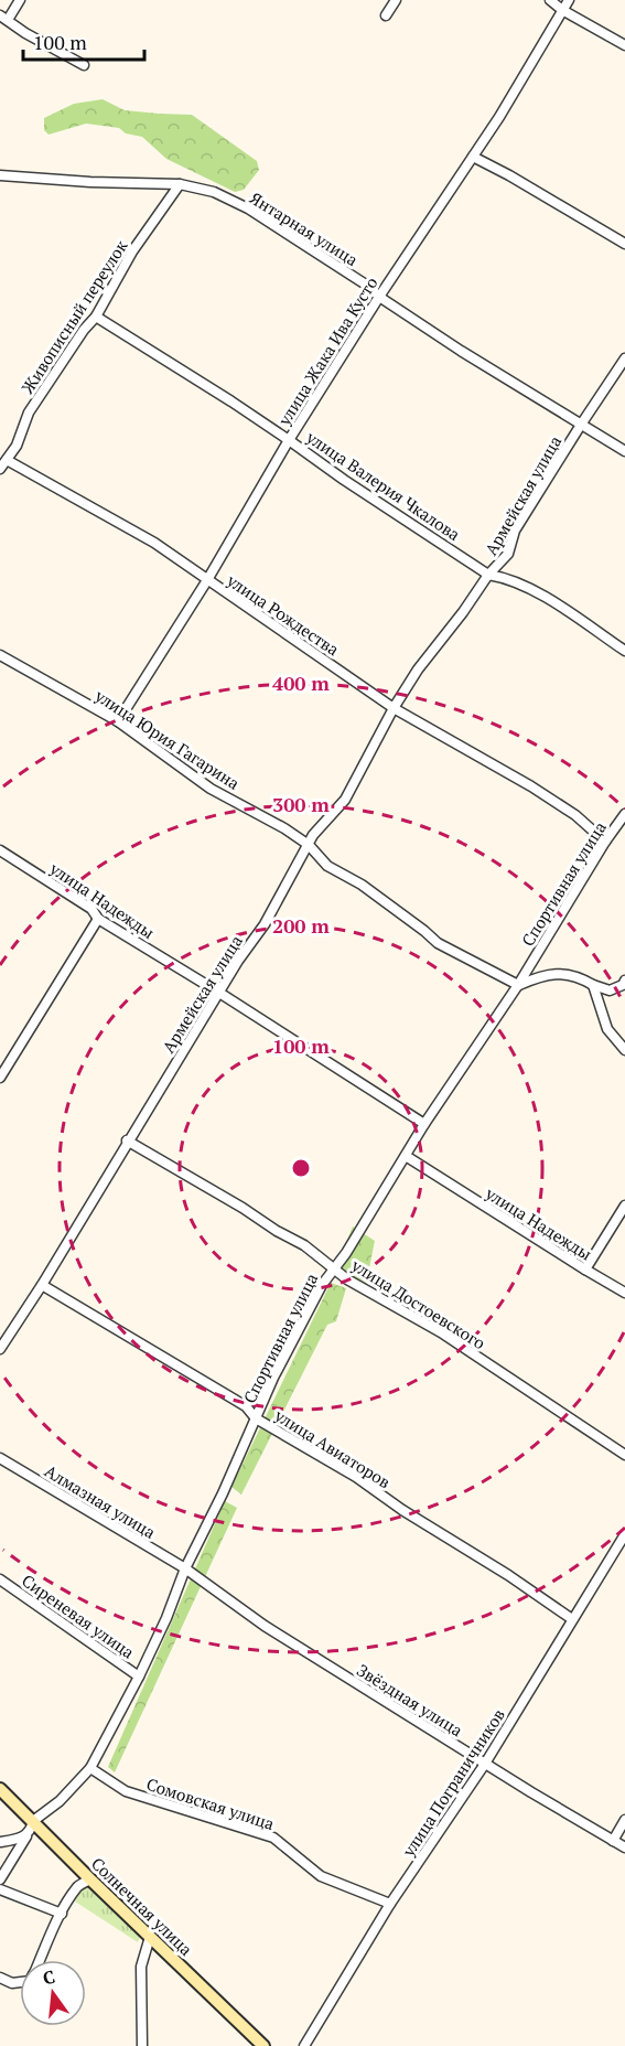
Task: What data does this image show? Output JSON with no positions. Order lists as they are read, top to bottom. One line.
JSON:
{"streets":{"street":["Янтарная улица","Живописный переулок","улица Жака Ива Кусто","улица Валерия Чкалова","Армейская улица","улица Рождества","улица Юрия Гагарина","Спортивная улица","улица Надежды","улица Достоевского","улица Авиаторов","Алмазная улица","Сиреневая улица","Звёздная улица","улица Пограничников","Сомовская улица","Солнечная улица"]},"crossings":[["Янтарная улица","Живописный переулок"],["Янтарная улица","улица Жака Ива Кусто"],["Янтарная улица","Армейская улица"],["Живописный переулок","улица Валерия Чкалова"],["Живописный переулок","улица Рождества"],["улица Жака Ива Кусто","улица Валерия Чкалова"],["улица Жака Ива Кусто","улица Рождества"],["улица Жака Ива Кусто","улица Юрия Гагарина"],["улица Валерия Чкалова","Армейская улица"],["Армейская улица","улица Рождества"],["Армейская улица","улица Юрия Гагарина"],["Армейская улица","улица Надежды"],["Армейская улица","улица Достоевского"],["Армейская улица","улица Авиаторов"],["улица Рождества","Спортивная улица"],["улица Юрия Гагарина","Спортивная улица"],["Спортивная улица","улица Надежды"],["Спортивная улица","улица Достоевского"],["Спортивная улица","улица Авиаторов"],["Спортивная улица","Алмазная улица"],["Спортивная улица","Сиреневая улица"],["Спортивная улица","Звёздная улица"],["Спортивная улица","Сомовская улица"],["Спортивная улица","Солнечная улица"],["улица Авиаторов","улица Пограничников"],["Алмазная улица","Звёздная улица"],["Звёздная улица","улица Пограничников"],["улица Пограничников","Сомовская улица"]],"scale_bar":"100 m","north":"top","rings":["400 m","300 m","200 m","100 m"]}
